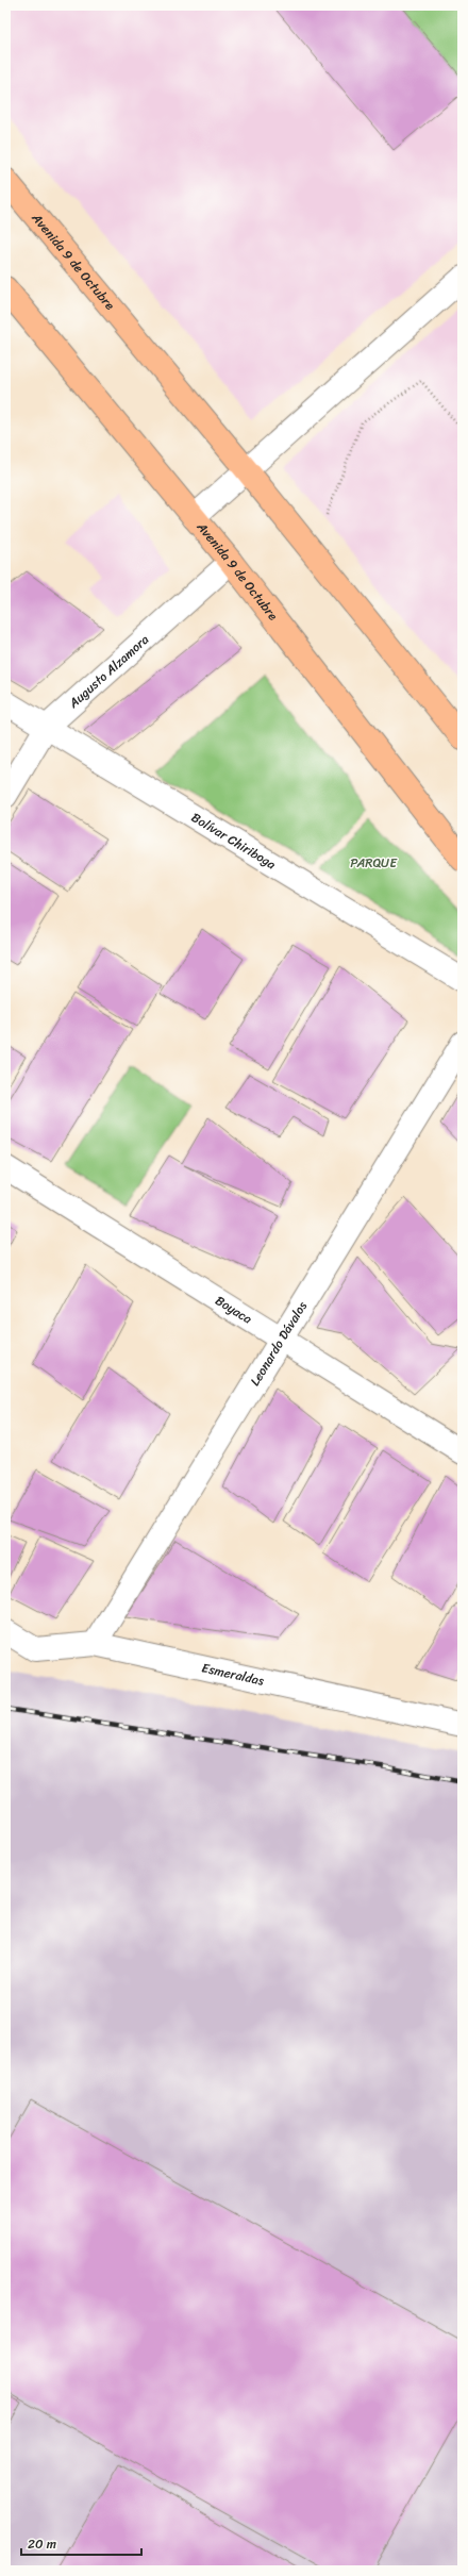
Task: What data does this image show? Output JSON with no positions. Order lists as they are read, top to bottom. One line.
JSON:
{"streets":{"main road":["Avenida 9 de Octubre"],"street":["Augusto Alzamora","Bolívar Chiriboga","Boyaca","Leonardo Dávalos","Esmeraldas"]},"crossings":[["Avenida 9 de Octubre","Augusto Alzamora"],["Augusto Alzamora","Bolívar Chiriboga"],["Boyaca","Leonardo Dávalos"],["Leonardo Dávalos","Esmeraldas"]],"parks":["PARQUE"],"scale_bar":"20 m"}
